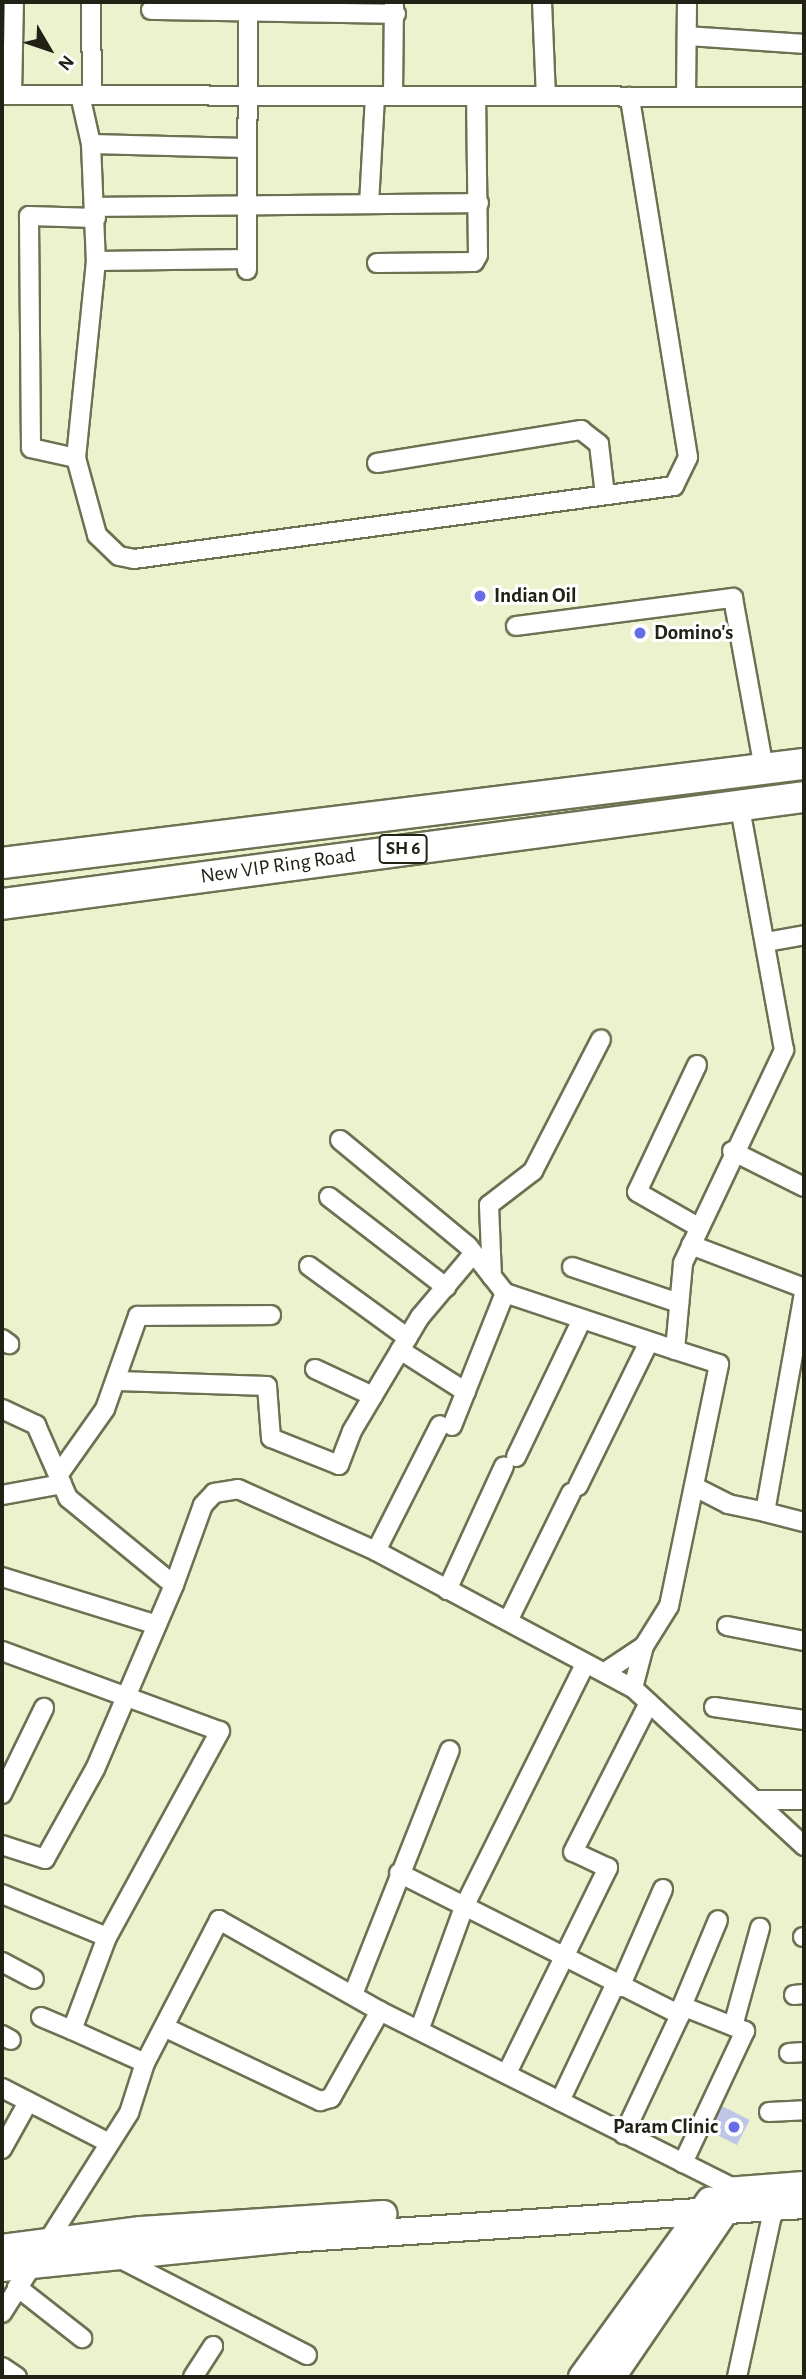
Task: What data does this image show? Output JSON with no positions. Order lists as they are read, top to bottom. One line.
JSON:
{"streets":{"main road":["SH 6","New VIP Ring Road"]},"places":["Indian Oil","Domino's","Param Clinic"],"north":"bottom right"}
